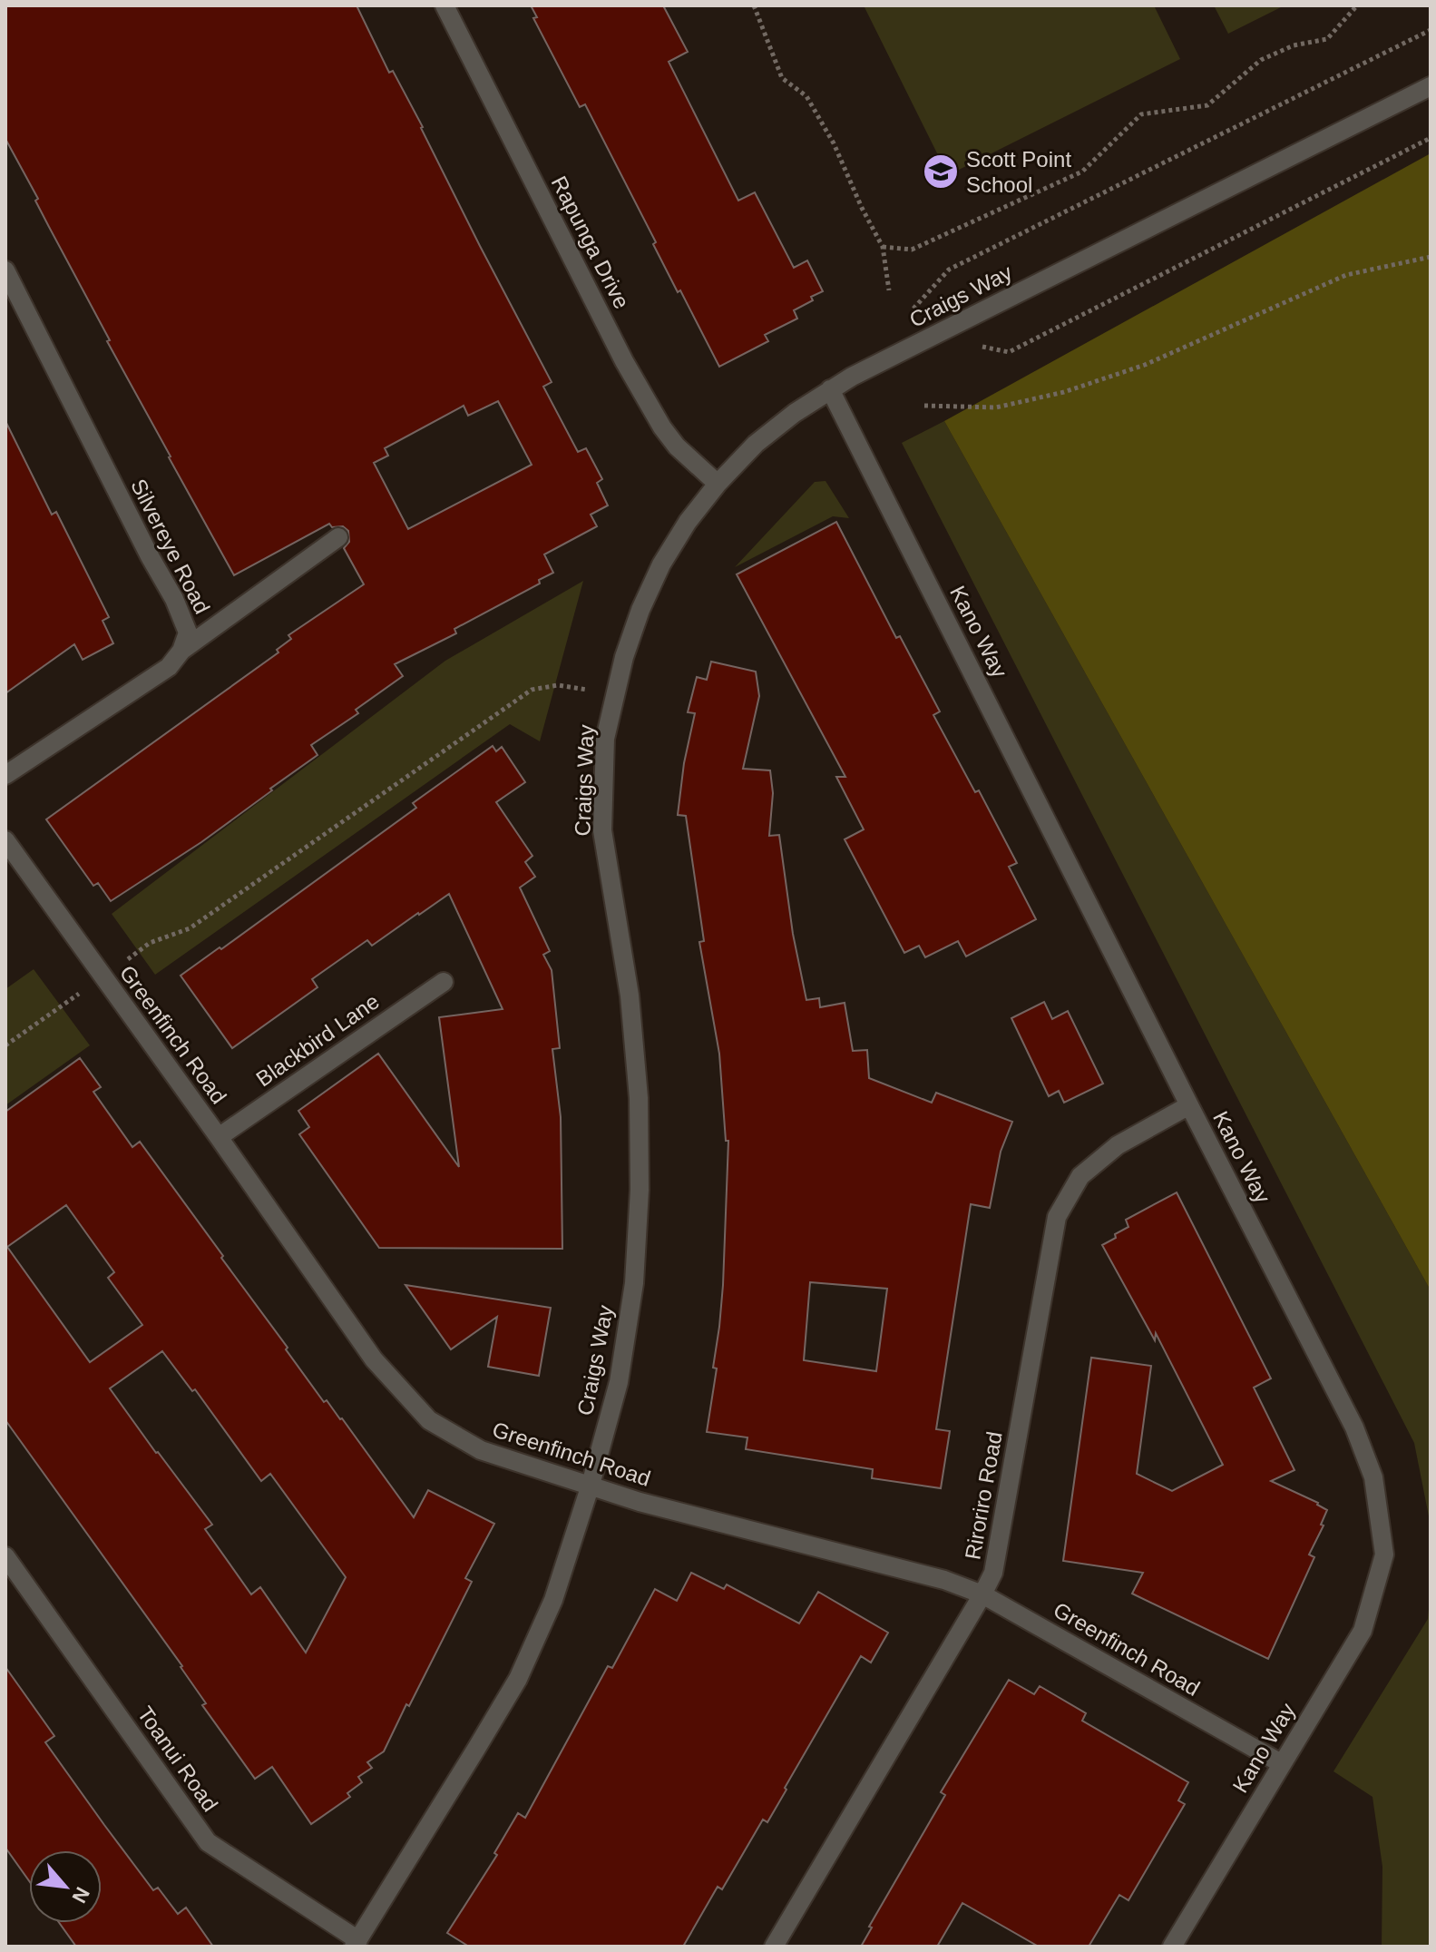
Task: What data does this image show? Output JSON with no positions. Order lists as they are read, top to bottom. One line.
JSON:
{"streets":{"street":["Rapunga Drive","Craigs Way","Silvereye Road","Kano Way","Greenfinch Road","Blackbird Lane","Riroriro Road","Toanui Road"]},"crossings":[["Rapunga Drive","Craigs Way"],["Craigs Way","Kano Way"],["Craigs Way","Greenfinch Road"],["Craigs Way","Toanui Road"],["Kano Way","Greenfinch Road"],["Kano Way","Riroriro Road"],["Greenfinch Road","Blackbird Lane"],["Greenfinch Road","Riroriro Road"]],"places":{"school or university":["Scott Point School"]},"north":"bottom right"}
